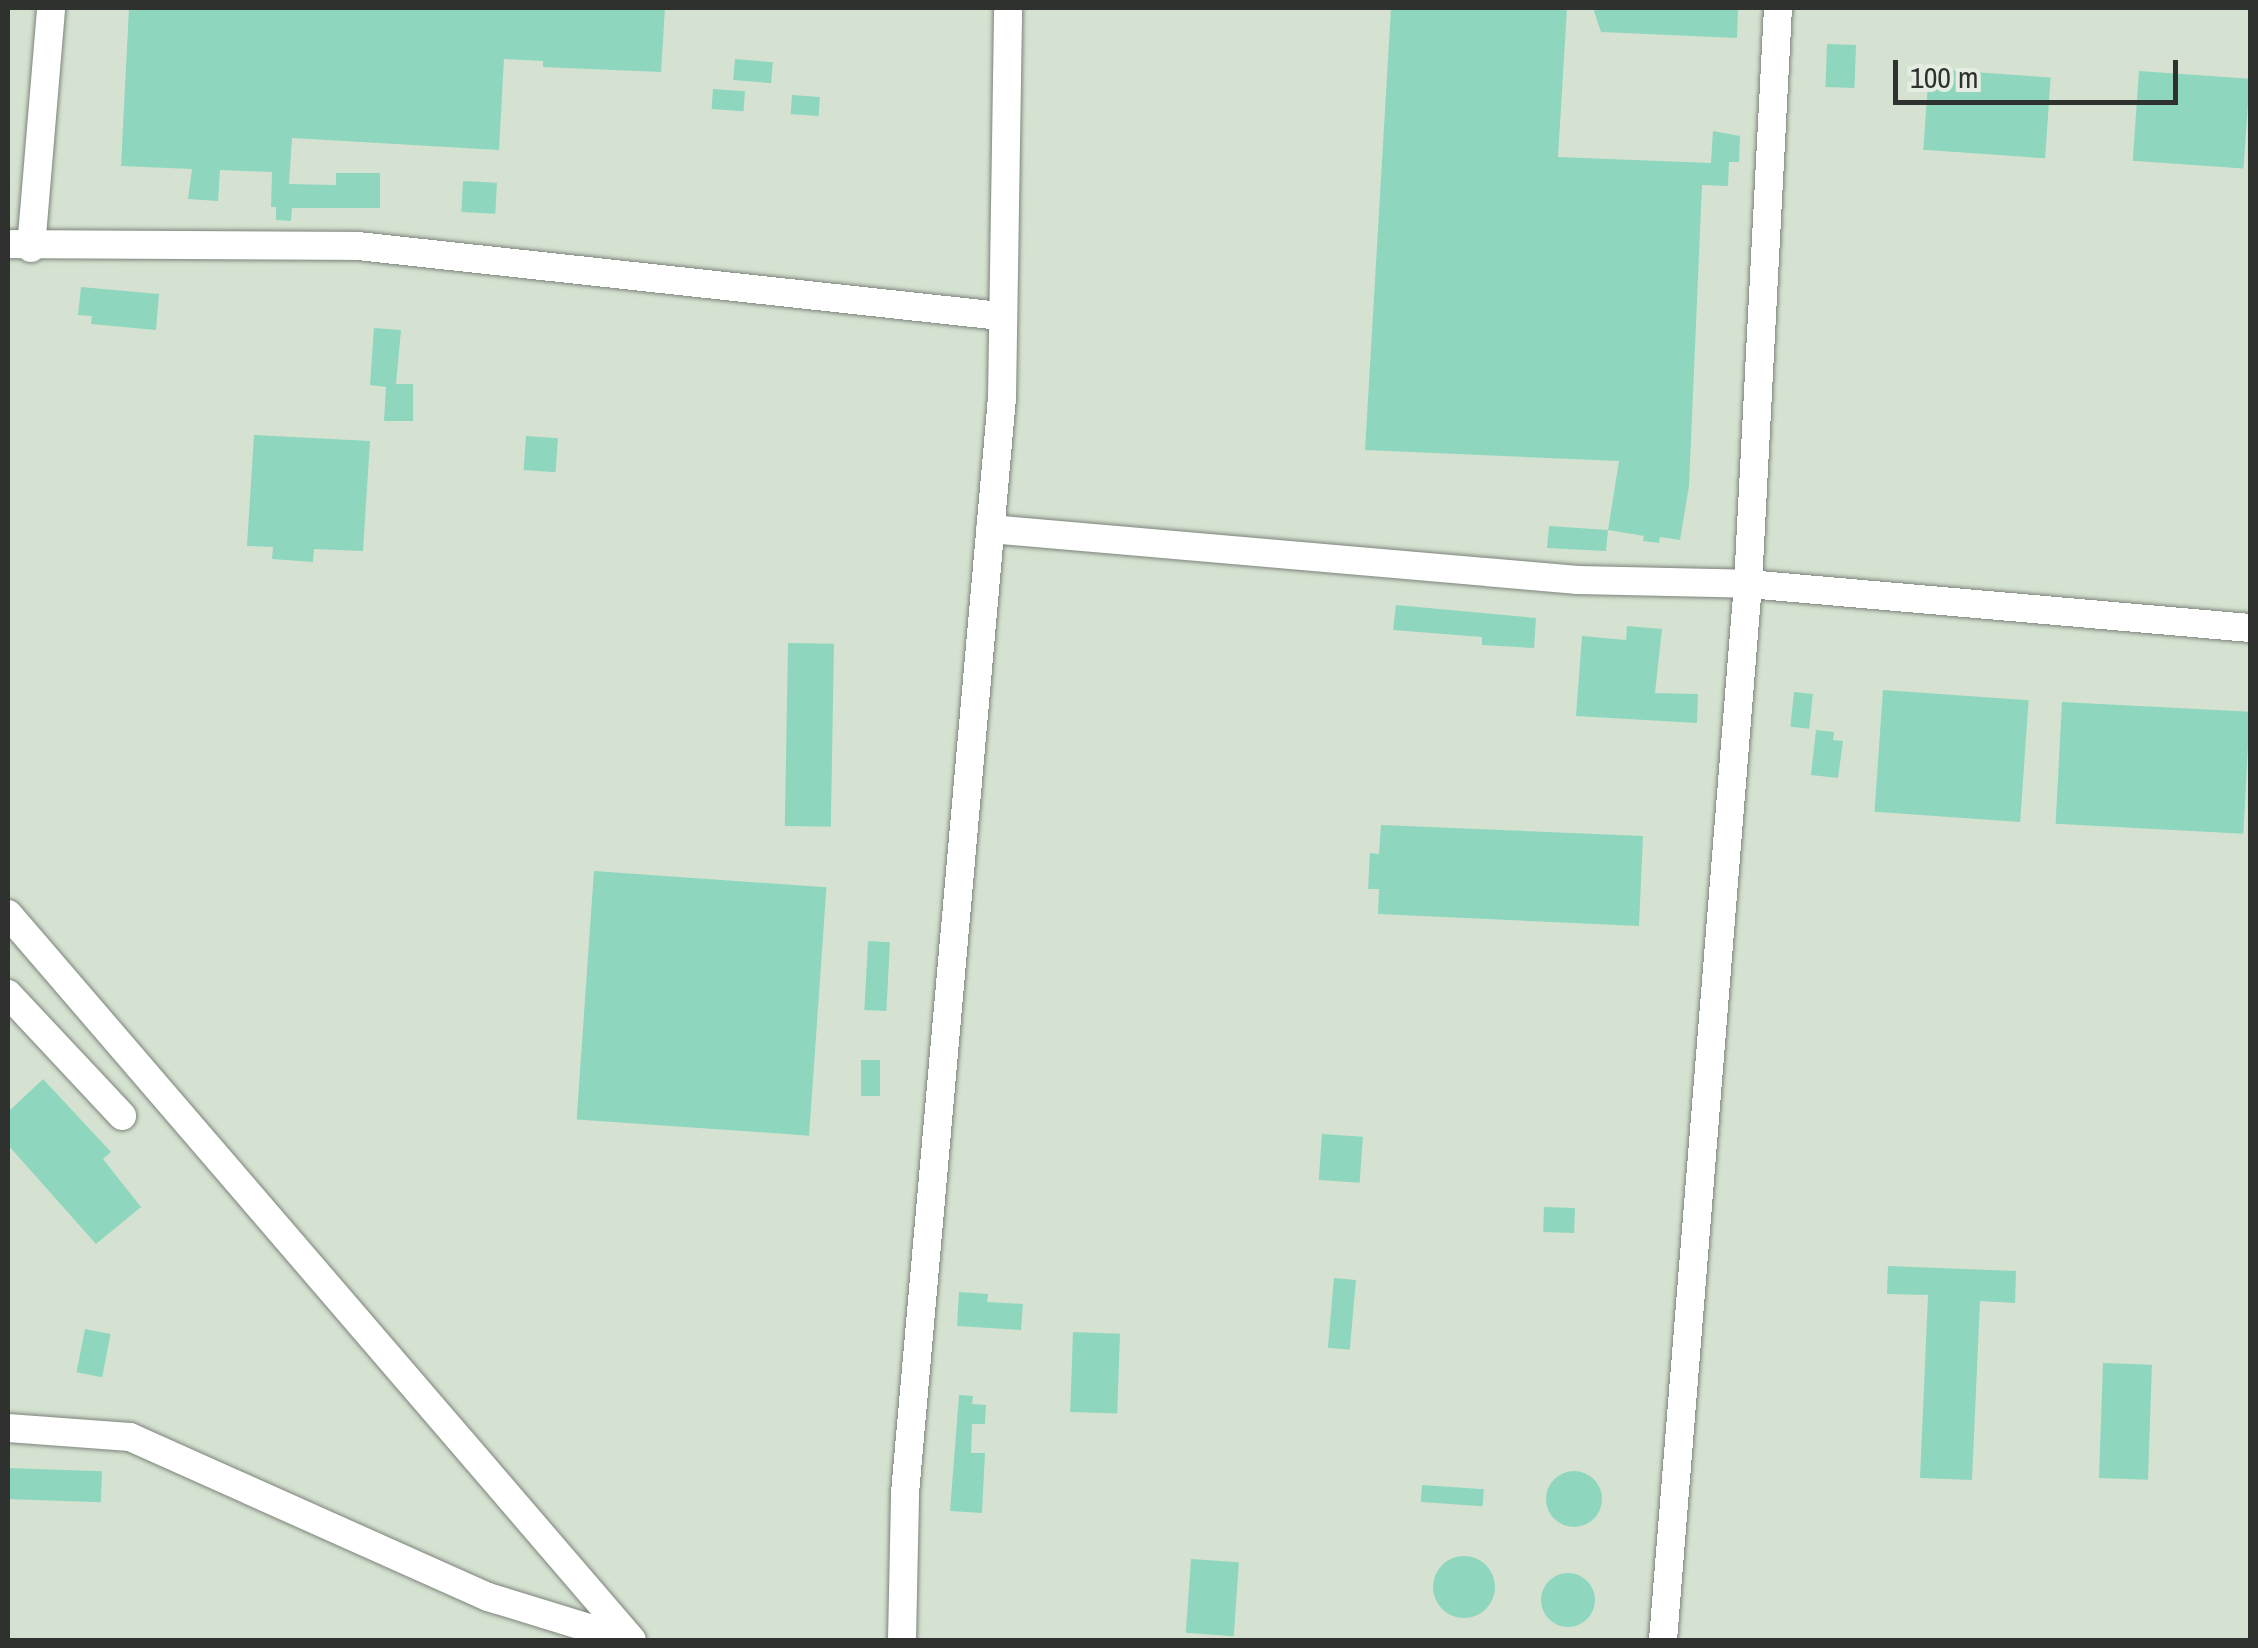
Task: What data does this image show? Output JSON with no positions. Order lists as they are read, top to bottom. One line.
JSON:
{"scale_bar":"100 m"}
